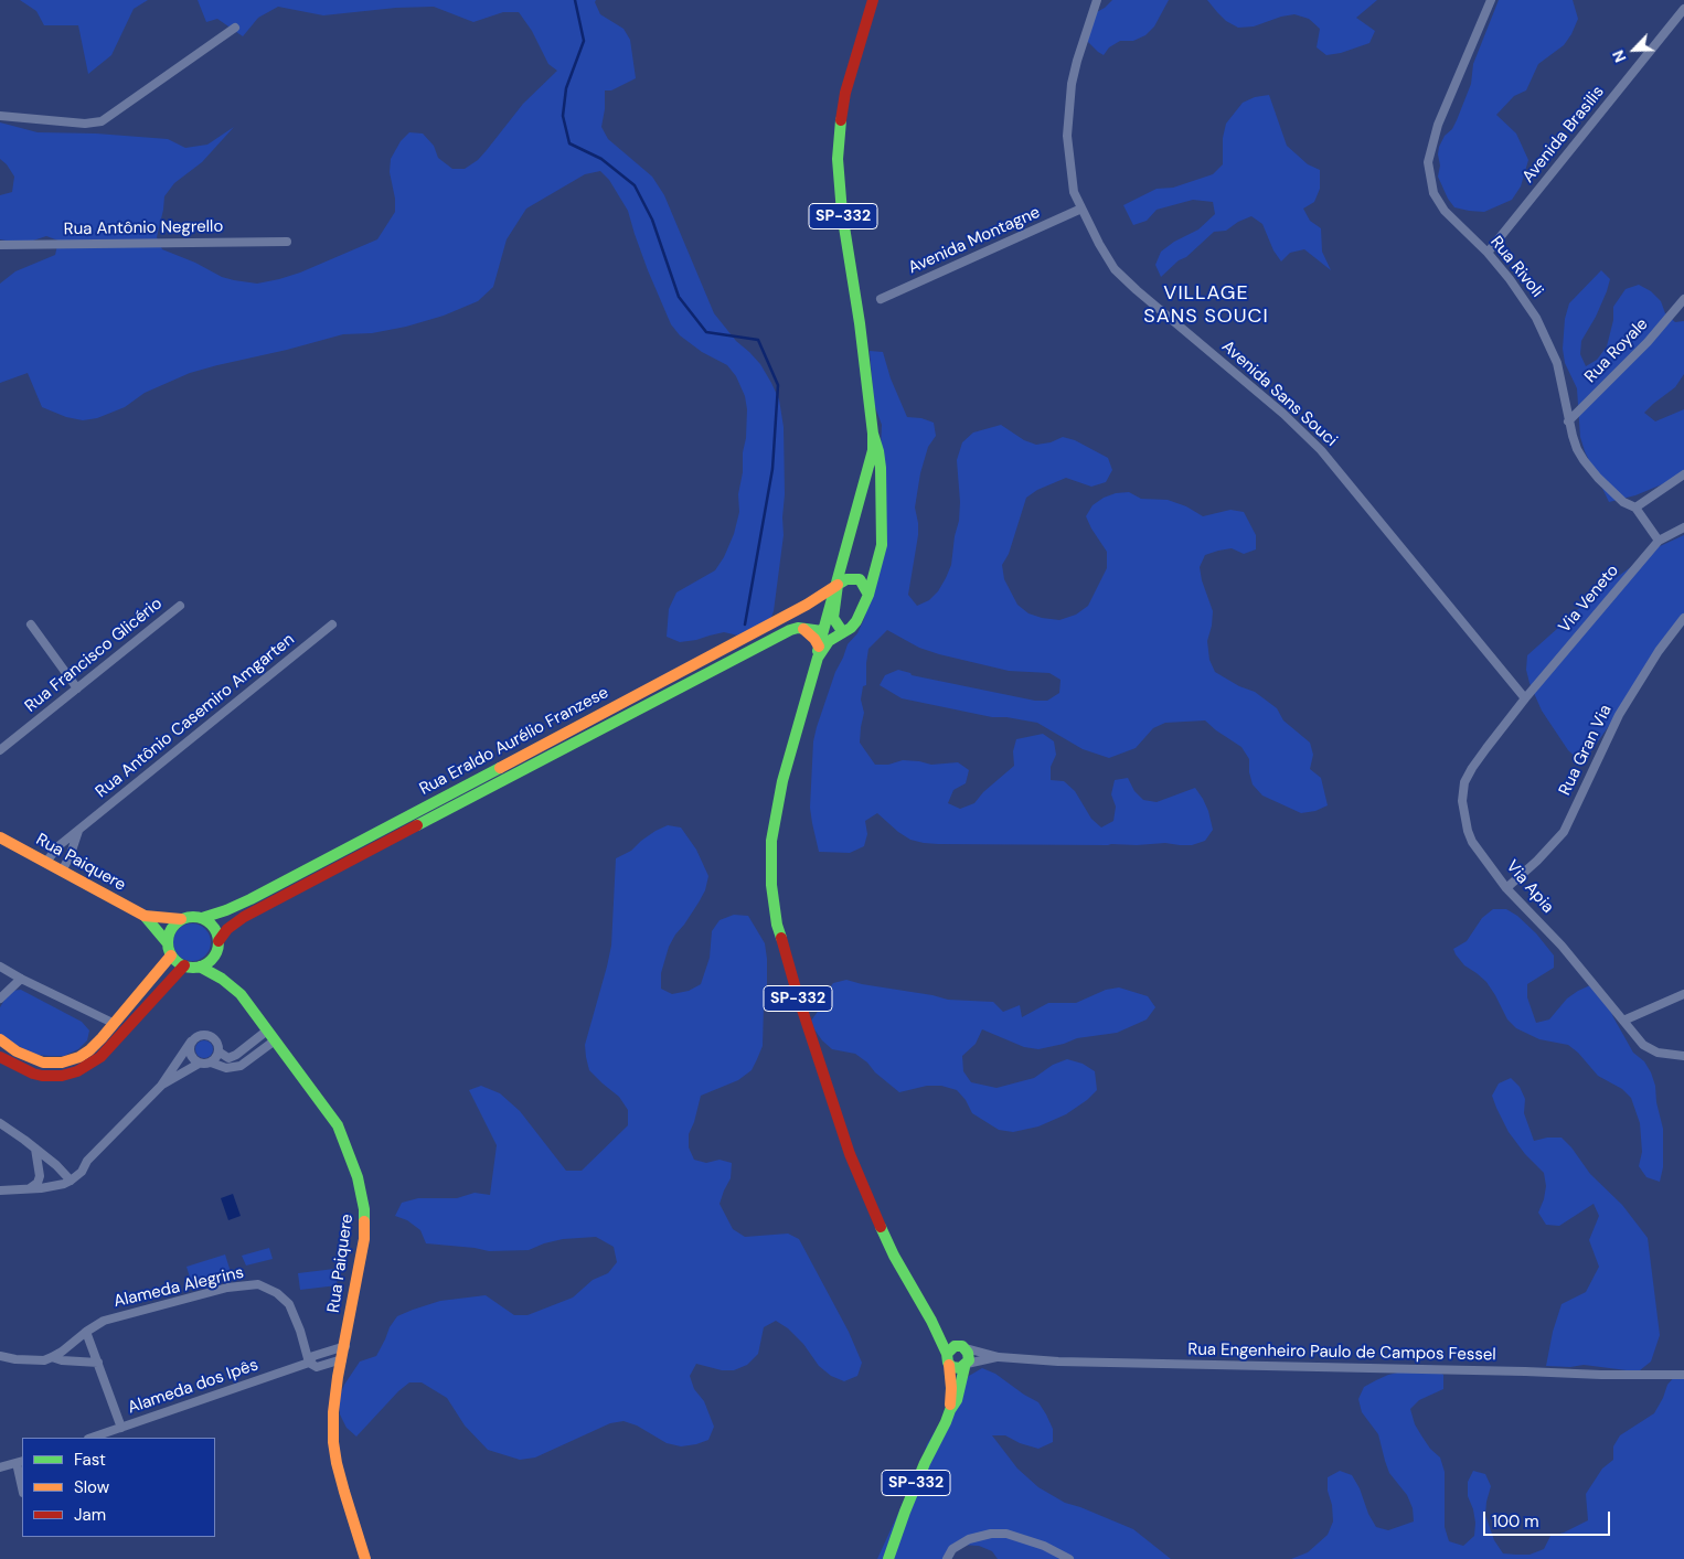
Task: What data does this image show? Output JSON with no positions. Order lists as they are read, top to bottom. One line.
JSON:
{"streets":{"main road":["SP-332","Rua Eraldo Aurélio Franzese","Rua Paiquere"],"street":["Avenida Brasilis","Rua Antônio Negrello","Avenida Montagne","Rua Rivoli","Rua Royale","Avenida Sans Souci","Via Veneto","Rua Francisco Glicério","Rua Antônio Casemiro Amgarten","Rua Gran Via","Via Apia","Alameda Alegrins","Rua Engenheiro Paulo de Campos Fessel","Alameda dos Ipês"]},"crossings":[["Avenida Brasilis","Rua Rivoli"],["SP-332","Rua Eraldo Aurélio Franzese"],["SP-332","Rua Engenheiro Paulo de Campos Fessel"],["Avenida Montagne","Avenida Sans Souci"],["Rua Rivoli","Rua Royale"],["Rua Rivoli","Via Veneto"],["Avenida Sans Souci","Via Veneto"],["Avenida Sans Souci","Via Apia"],["Via Veneto","Via Apia"],["Rua Antônio Casemiro Amgarten","Rua Paiquere"],["Rua Eraldo Aurélio Franzese","Rua Paiquere"],["Rua Gran Via","Via Apia"],["Alameda Alegrins","Alameda dos Ipês"]],"districts":["VILLAGE SANS SOUCI"],"legend":["Fast","Slow","Jam"],"scale_bar":"100 m","north":"bottom left"}
